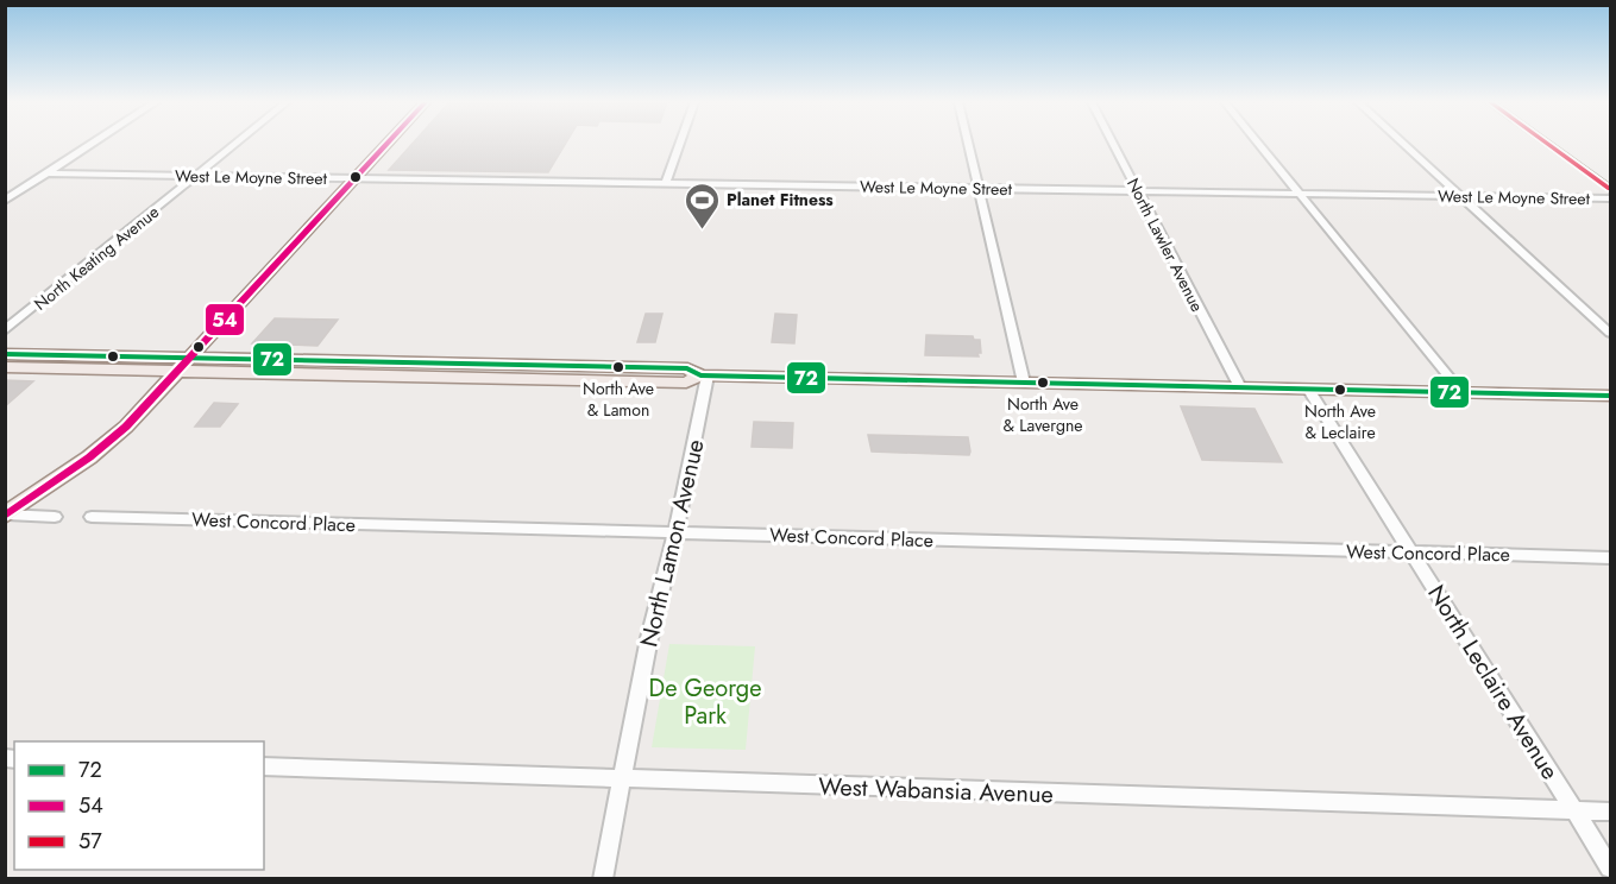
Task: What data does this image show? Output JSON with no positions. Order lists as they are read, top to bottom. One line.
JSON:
{"streets":{"street":["West Le Moyne Street","North Lawler Avenue","North Keating Avenue","West Concord Place","North Lamon Avenue","North Leclaire Avenue","West Wabansia Avenue"]},"crossings":[["West Le Moyne Street","North Lawler Avenue"],["West Le Moyne Street","North Keating Avenue"],["West Concord Place","North Lamon Avenue"],["West Concord Place","North Leclaire Avenue"],["North Lamon Avenue","West Wabansia Avenue"],["North Leclaire Avenue","West Wabansia Avenue"]],"parks":["De George Park"],"places":{"sports":["Planet Fitness"],"other":["North Ave & Lamon","North Ave & Lavergne","North Ave & Leclaire"]},"lines":["transit line 54","transit line 57","transit line 72"],"legend":["72","54","57"]}
